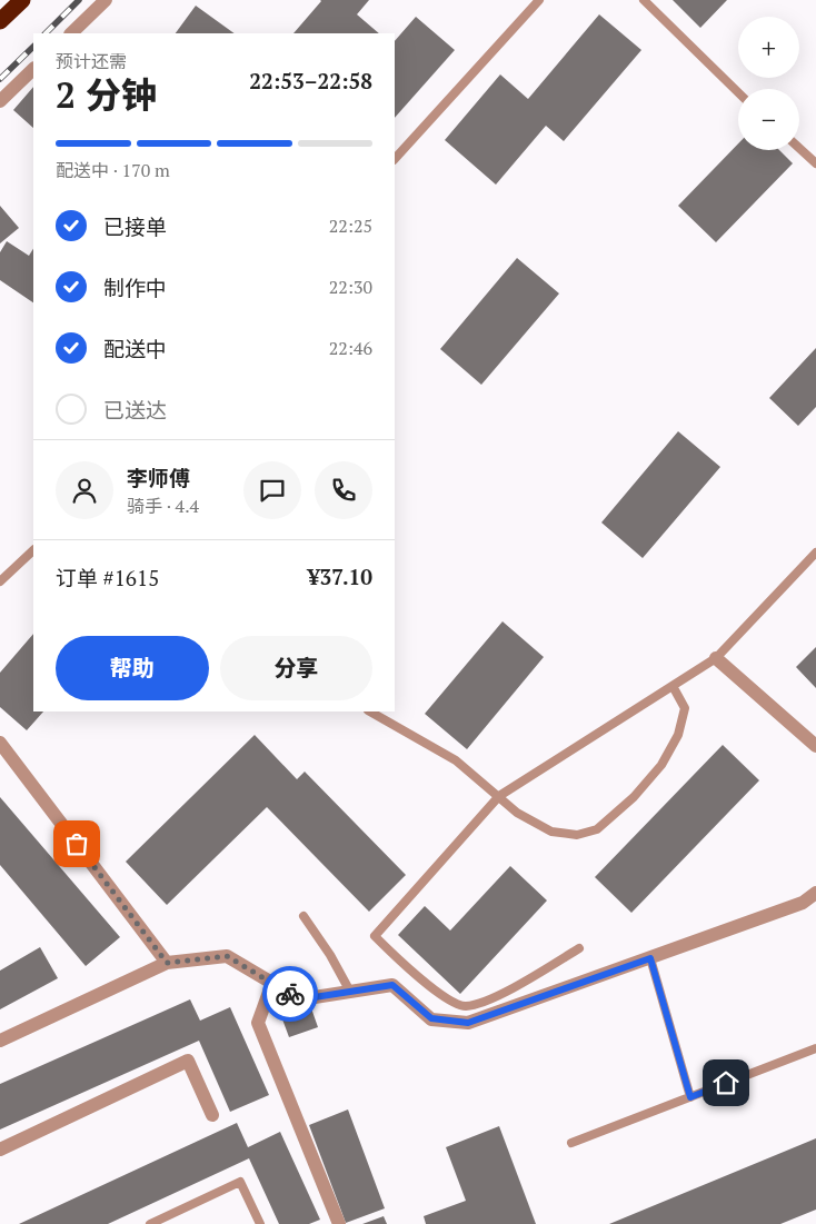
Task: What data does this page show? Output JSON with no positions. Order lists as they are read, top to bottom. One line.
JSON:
{"page":{"map_buttons":["+","−"],"heading":["2 分钟","预计还需","22:53–22:58"],"panel":["李师傅","骑手 · 4.4","订单 #1615","¥37.10"],"bar":"配送中 · 170 m","list":[["已接单","22:25"],["制作中","22:30"],["配送中","22:46"],"已送达"],"buttons":["帮助","分享"]}}
